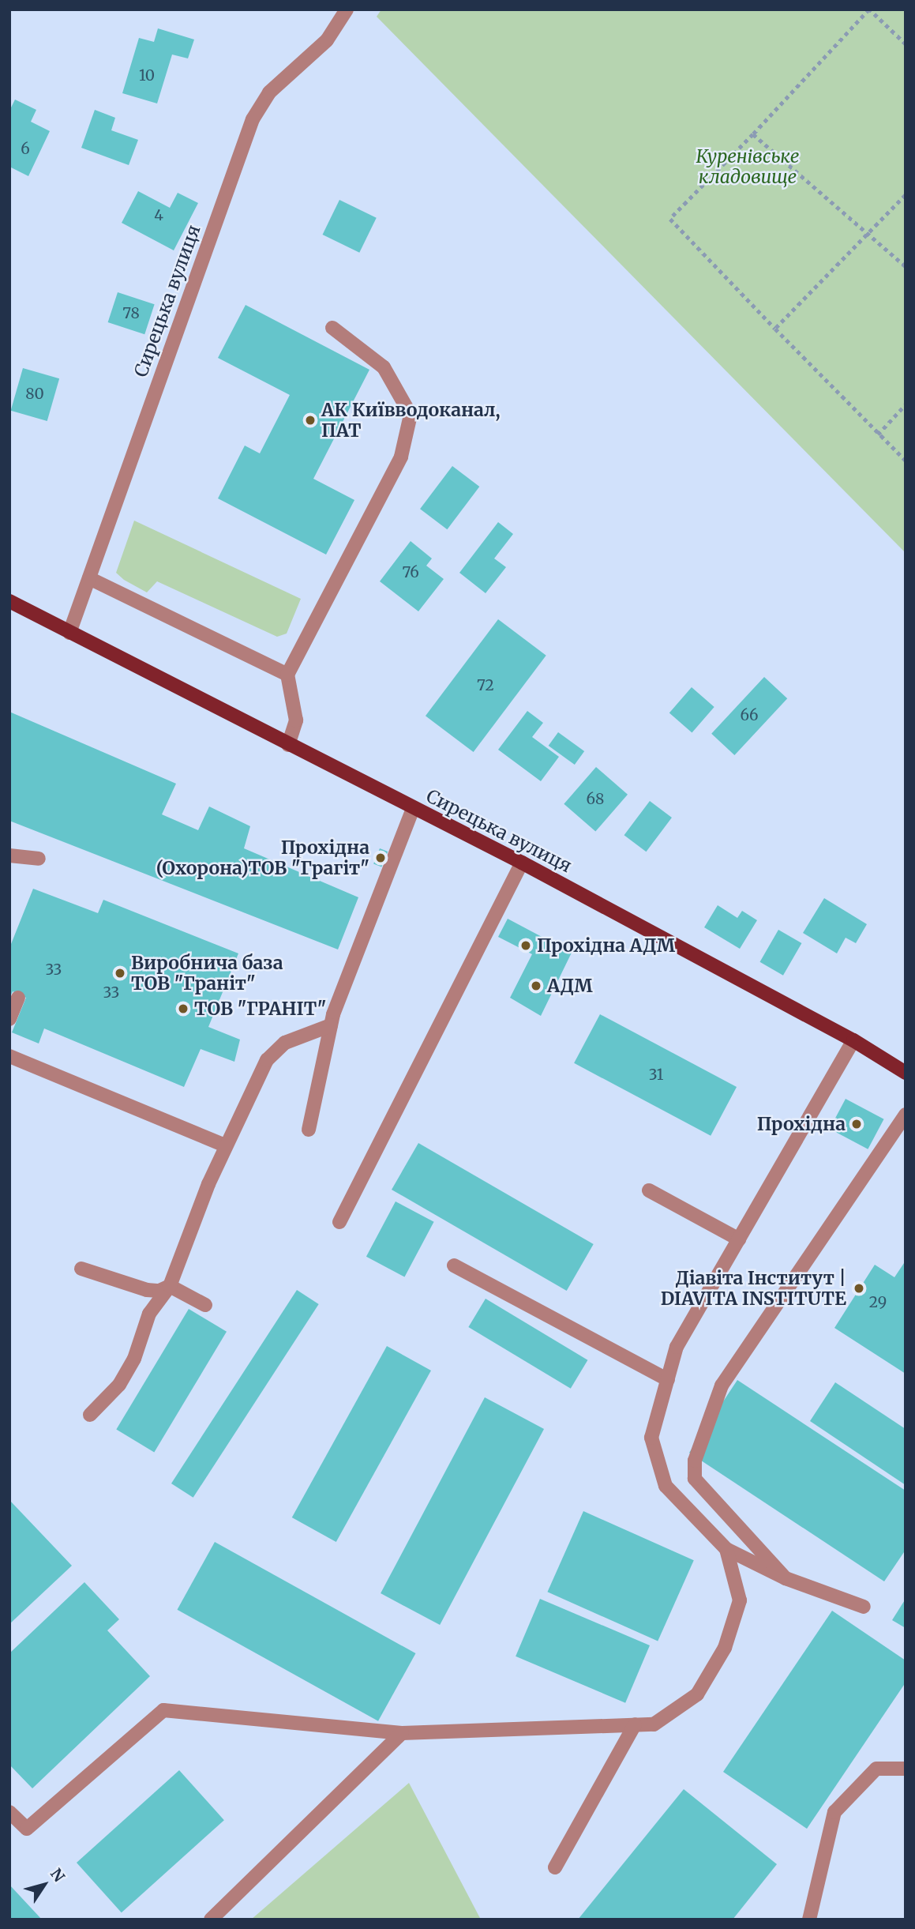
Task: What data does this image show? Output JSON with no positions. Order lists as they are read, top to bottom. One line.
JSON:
{"streets":{"main road":["Сирецька вулиця"]},"parks":["Куренівське кладовище"],"places":["АК Київводоканал, ПАТ","Прохідна (Охорона)ТОВ \"Грагіт\"","Прохідна АДМ","Виробнича база ТОВ \"Граніт\"","АДМ","ТОВ \"ГРАНІТ\"","Прохідна","Діавіта Інститут | DIAVITA INSTITUTE"],"house_numbers":["10","6","4","78","80","76","72","66","68","33","33","31","29"],"north":"top right"}
